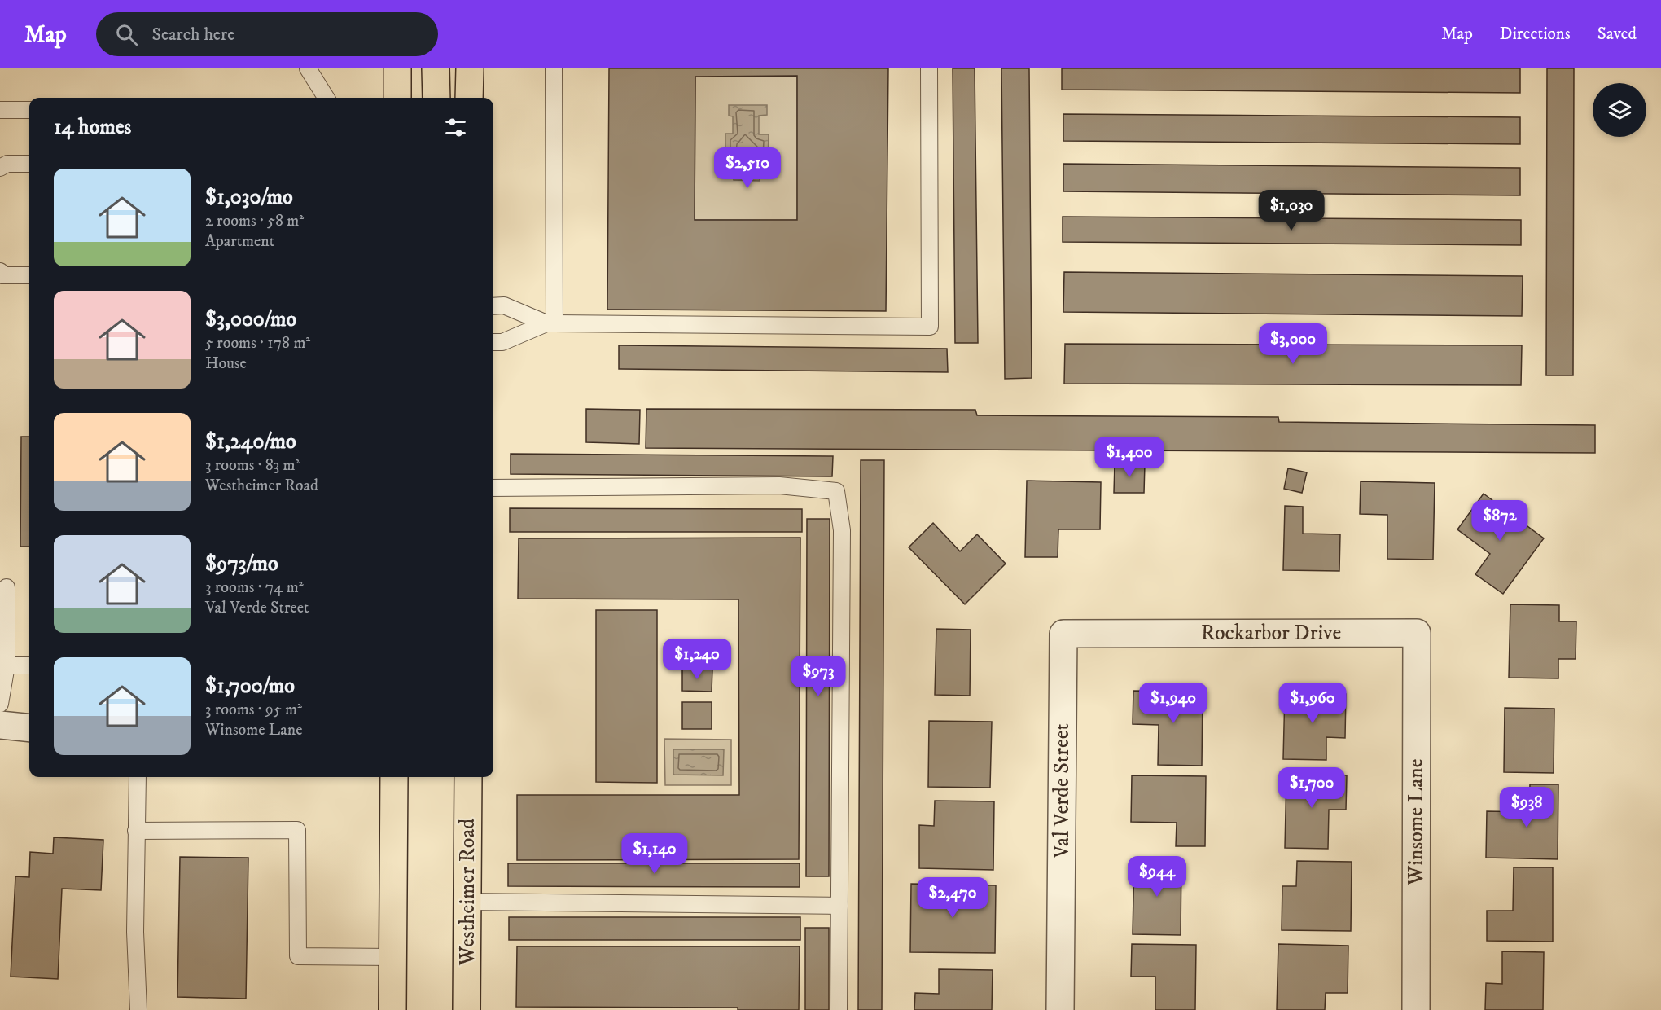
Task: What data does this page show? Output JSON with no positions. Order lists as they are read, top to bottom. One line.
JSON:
{"streets":{"main road":["Westheimer Road"],"street":["Rockarbor Drive","Val Verde Street","Winsome Lane"]},"crossings":[["Rockarbor Drive","Val Verde Street"],["Rockarbor Drive","Winsome Lane"]],"page":{"header":"Map","search":"Search here","nav":["Map","Directions","Saved"],"heading":"14 homes","price":["$2,510","$1,030","$3,000","$1,400","$872","$1,240","$973","$1,940","$1,960","$1,700","$938","$1,140","$944","$2,470"],"list":[{"name":"$1,030/mo","note":"2 rooms · 58 m² · Apartment"},{"name":"$3,000/mo","note":"5 rooms · 178 m² · House"},{"name":"$1,240/mo","note":"3 rooms · 83 m² · Westheimer Road"},{"name":"$973/mo","note":"3 rooms · 74 m² · Val Verde Street"},{"name":"$1,700/mo","note":"3 rooms · 95 m² · Winsome Lane"}]}}
